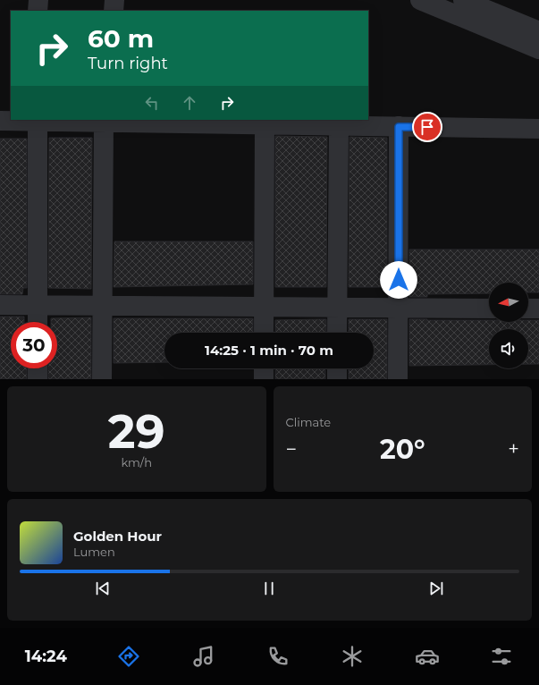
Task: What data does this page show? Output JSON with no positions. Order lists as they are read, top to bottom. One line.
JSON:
{"north":"left","page":{"turn":["60 m","Turn right"],"limit":"30","trip":"14:25 · 1 min · 70 m","tile":[["29","km/h"],"Climate"],"heat":["−","20°","+"],"song":["Golden Hour","Lumen"],"tabs":"14:24"}}
